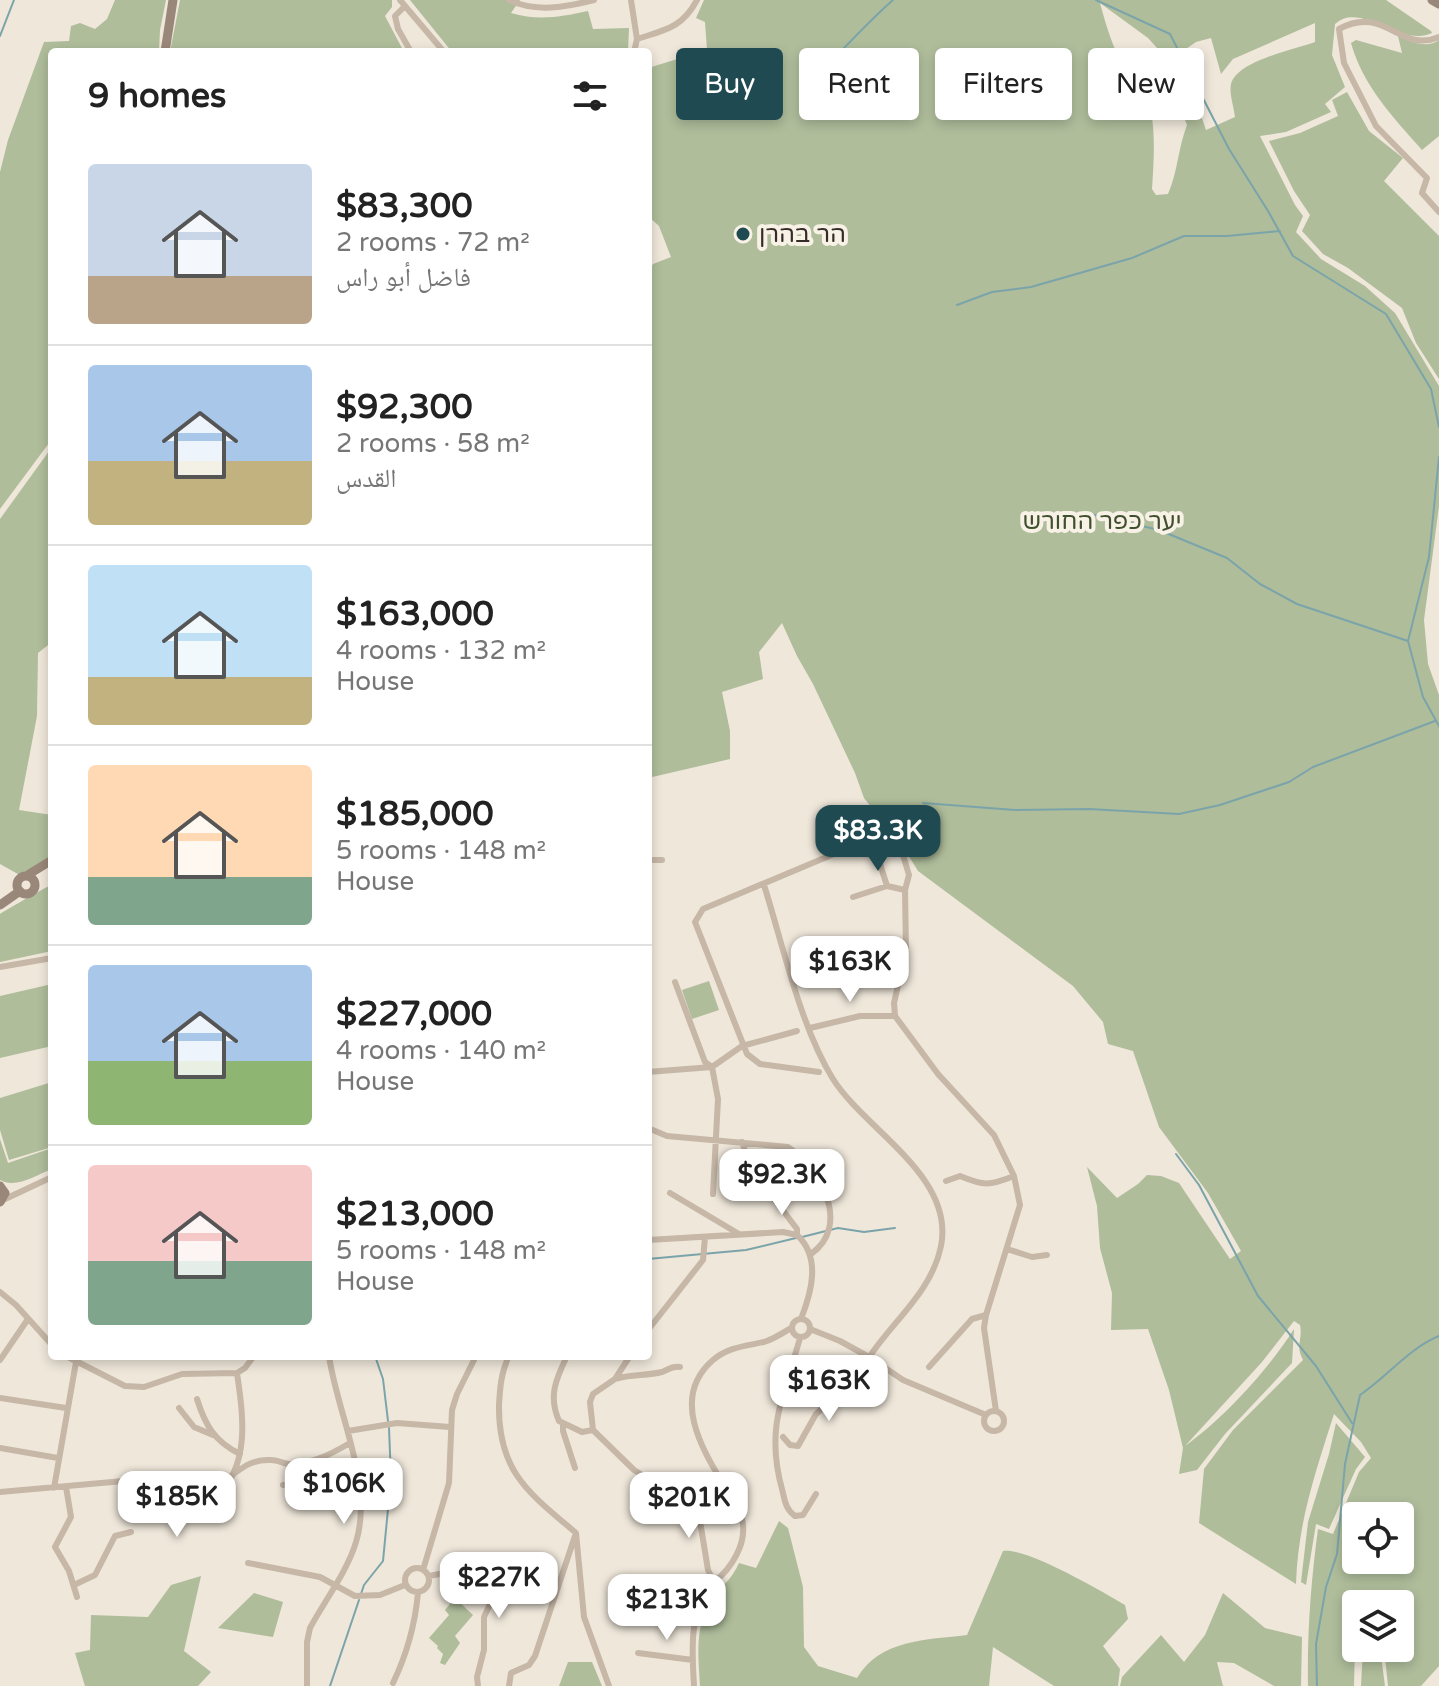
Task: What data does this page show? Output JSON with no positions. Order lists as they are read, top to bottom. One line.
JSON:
{"parks":["יער כפר החורש"],"places":["הר בהרן"],"page":{"chip":["Buy","Rent","Filters","New"],"heading":"9 homes","list":[{"name":"$83,300","note":"2 rooms · 72 m² · فاضل أبو راس"},{"name":"$92,300","note":"2 rooms · 58 m² · القدس"},{"name":"$163,000","note":"4 rooms · 132 m² · House"},{"name":"$185,000","note":"5 rooms · 148 m² · House"},{"name":"$227,000","note":"4 rooms · 140 m² · House"},{"name":"$213,000","note":"5 rooms · 148 m² · House"}],"price":["$83.3K","$163K","$92.3K","$163K","$106K","$185K","$201K","$227K","$213K"]}}
